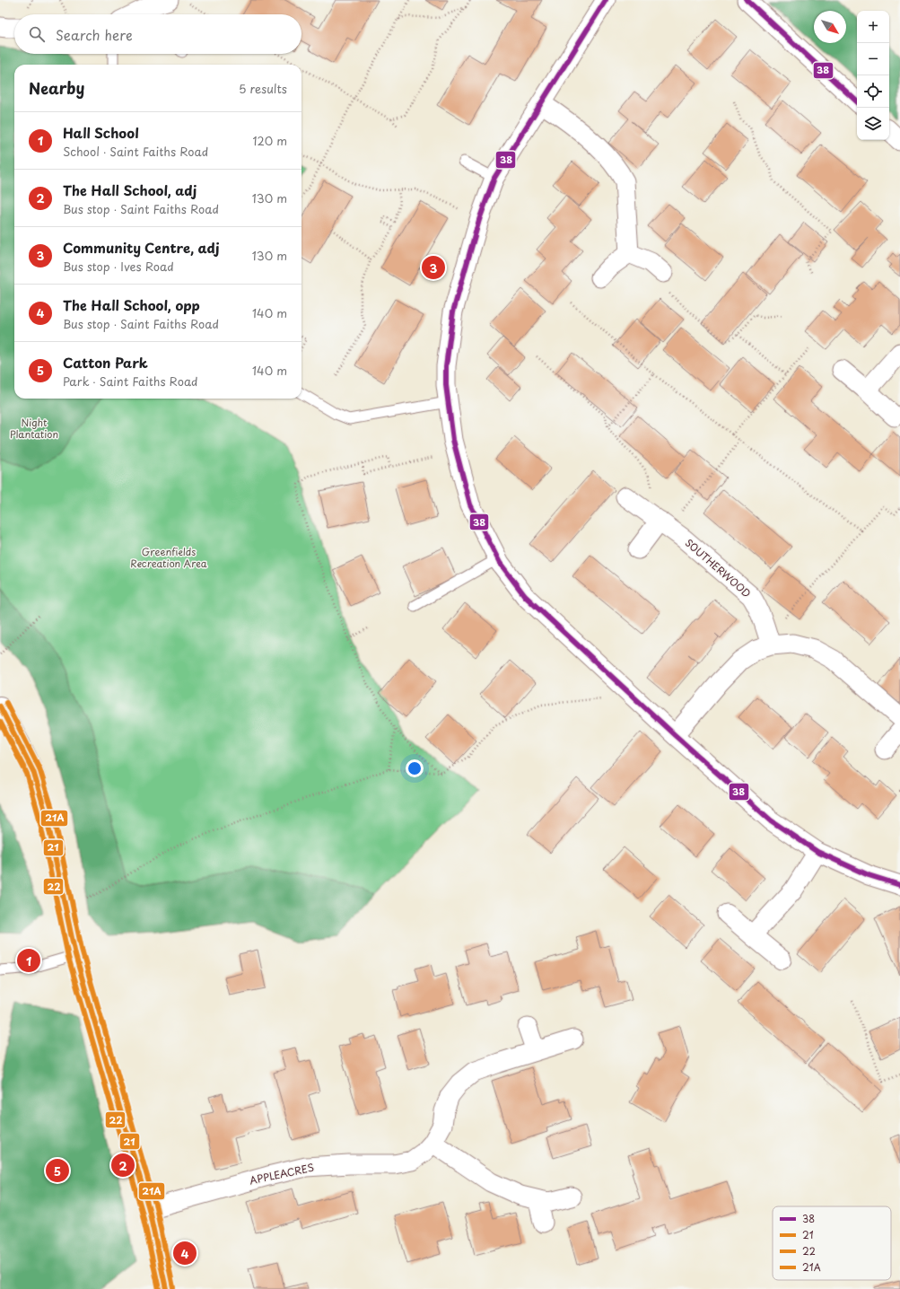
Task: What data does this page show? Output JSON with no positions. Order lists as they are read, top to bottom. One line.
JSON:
{"streets":{"street":["SOUTHERWOOD","APPLEACRES"]},"parks":["Night Plantation","Greenfields Recreation Area"],"lines":["transit line 38","transit line 21A","transit line 21","transit line 22"],"legend":["38","21","22","21A"],"north":"bottom right","page":{"map_buttons":["+","−"],"search":"Search here","heading":["Nearby","5 results"],"list":[{"mark":"1","name":"Hall School","note":"School · Saint Faiths Road","value":"120 m"},{"mark":"2","name":"The Hall School, adj","note":"Bus stop · Saint Faiths Road","value":"130 m"},{"mark":"3","name":"Community Centre, adj","note":"Bus stop · Ives Road","value":"130 m"},{"mark":"4","name":"The Hall School, opp","note":"Bus stop · Saint Faiths Road","value":"140 m"},{"mark":"5","name":"Catton Park","note":"Park · Saint Faiths Road","value":"140 m"}],"pins":["3","1","2","5","4"]}}
